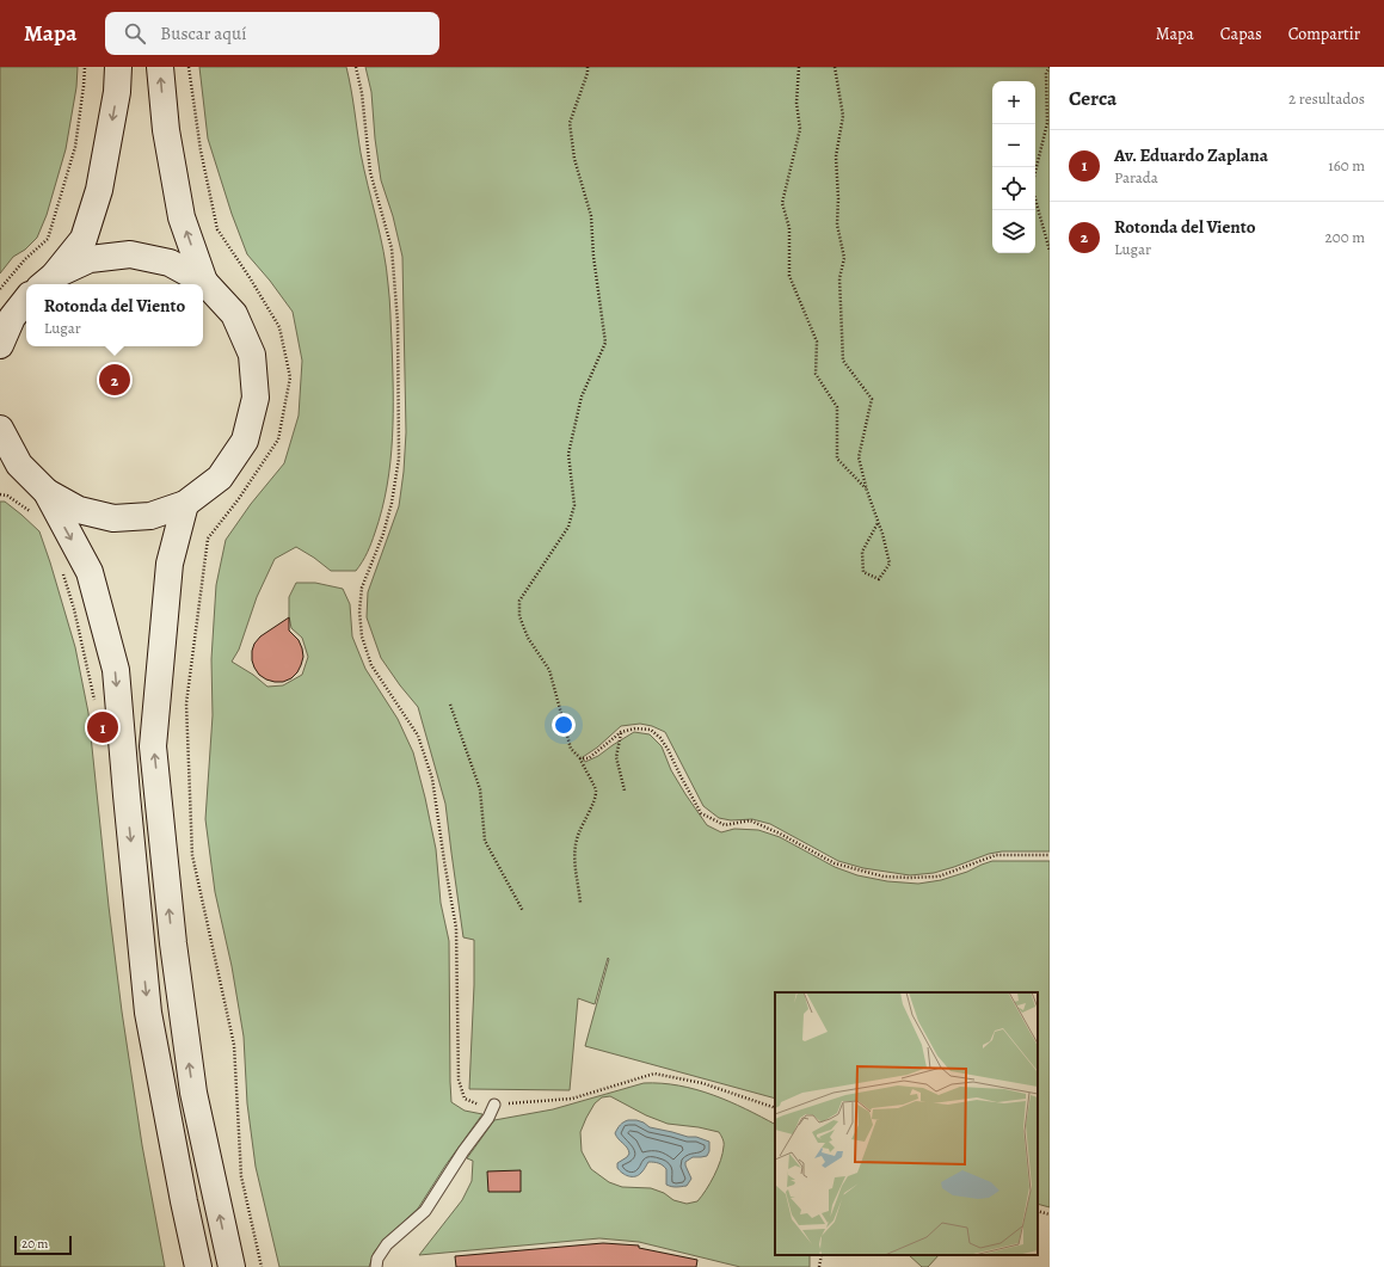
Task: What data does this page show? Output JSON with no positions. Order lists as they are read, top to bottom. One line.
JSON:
{"scale_bar":"20 m","page":{"header":"Mapa","search":"Buscar aquí","nav":["Mapa","Capas","Compartir"],"heading":["Cerca","2 resultados"],"map_buttons":["+","−"],"list":[{"mark":"1","name":"Av. Eduardo Zaplana","note":"Parada","value":"160 m"},{"mark":"2","name":"Rotonda del Viento","note":"Lugar","value":"200 m"}],"popup":["Rotonda del Viento","Lugar"],"pins":["2","1"],"scale":"20 m"}}
